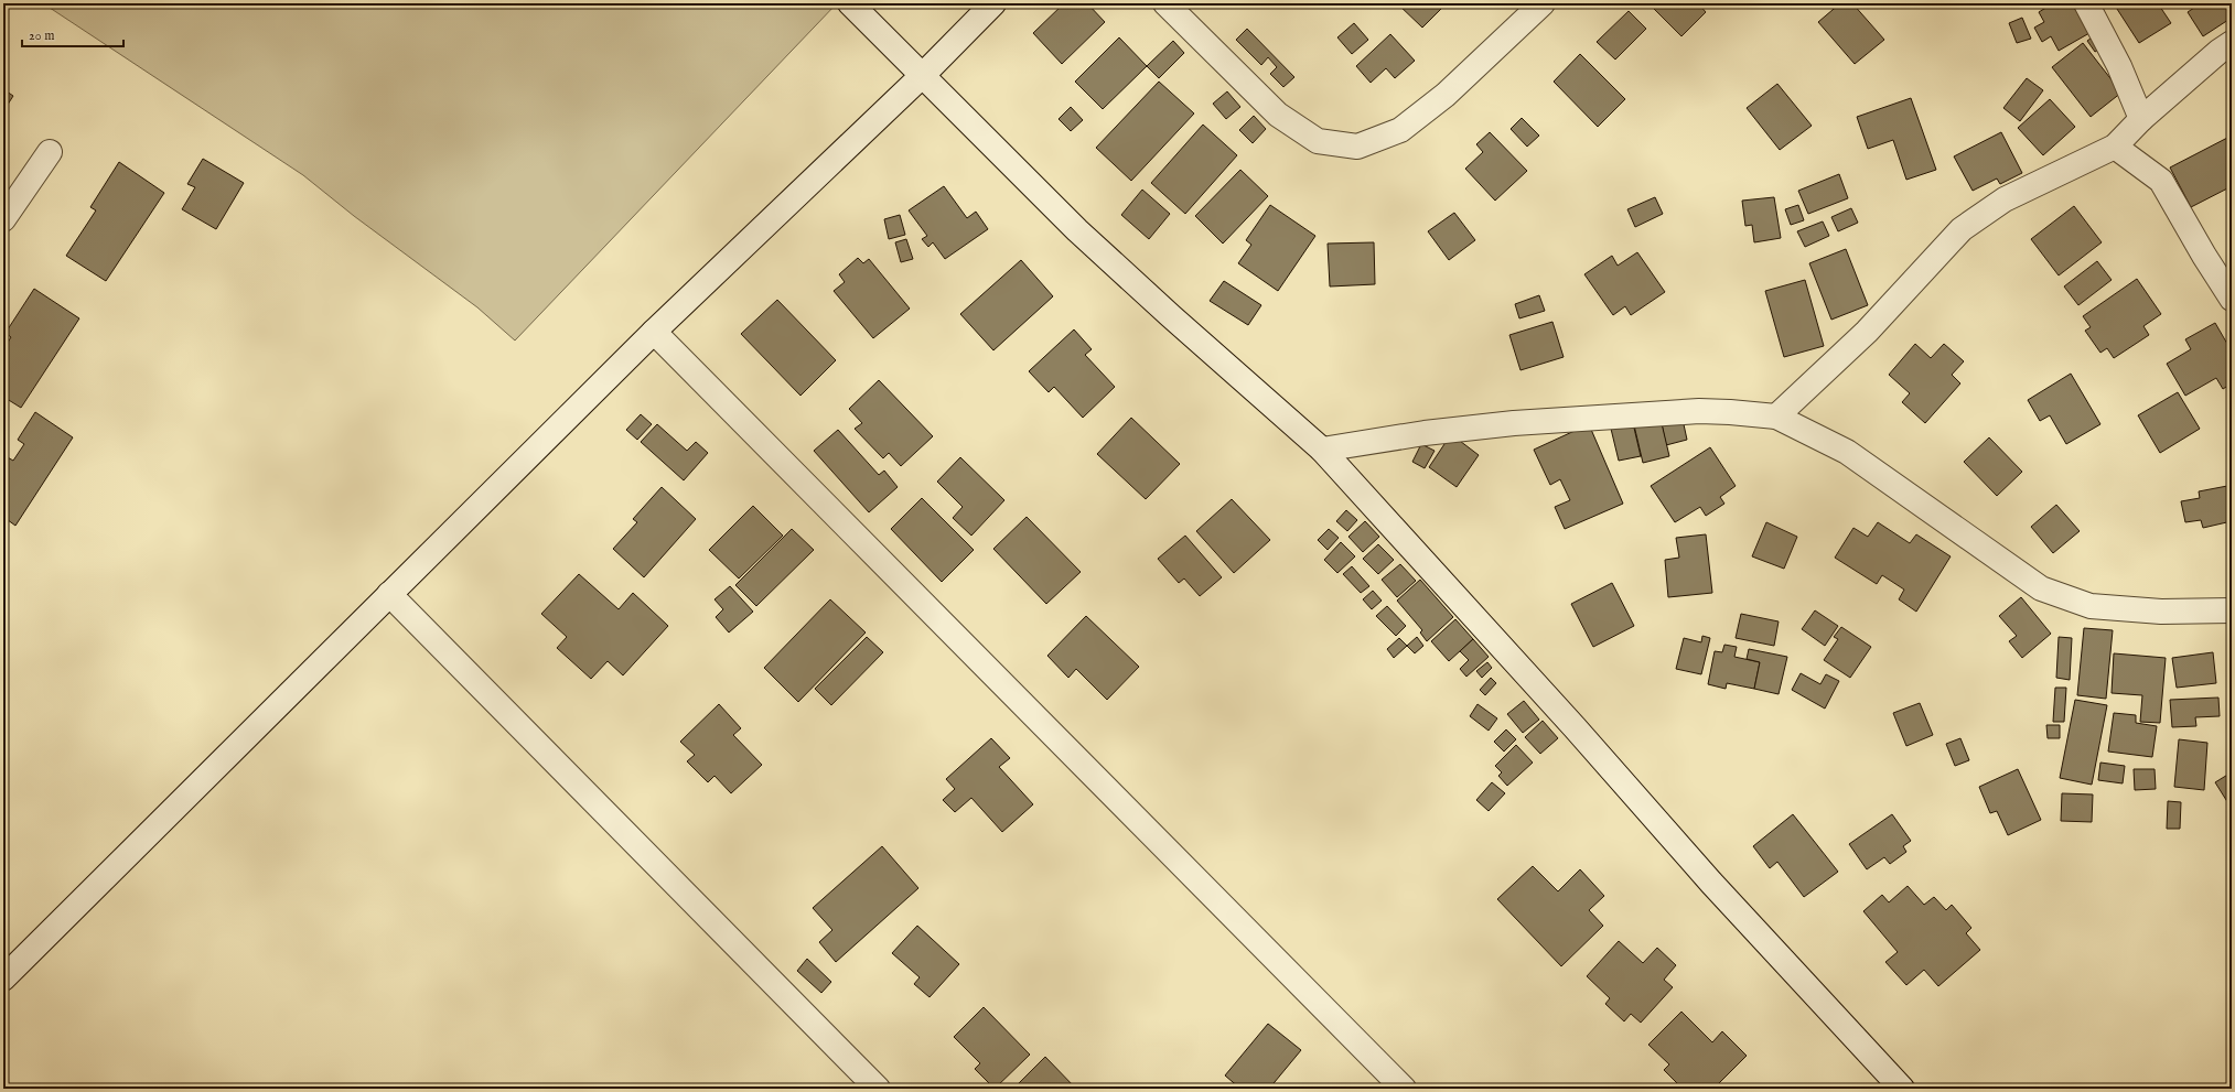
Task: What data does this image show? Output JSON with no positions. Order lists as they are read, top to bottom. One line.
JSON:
{"scale_bar":"20 m"}
